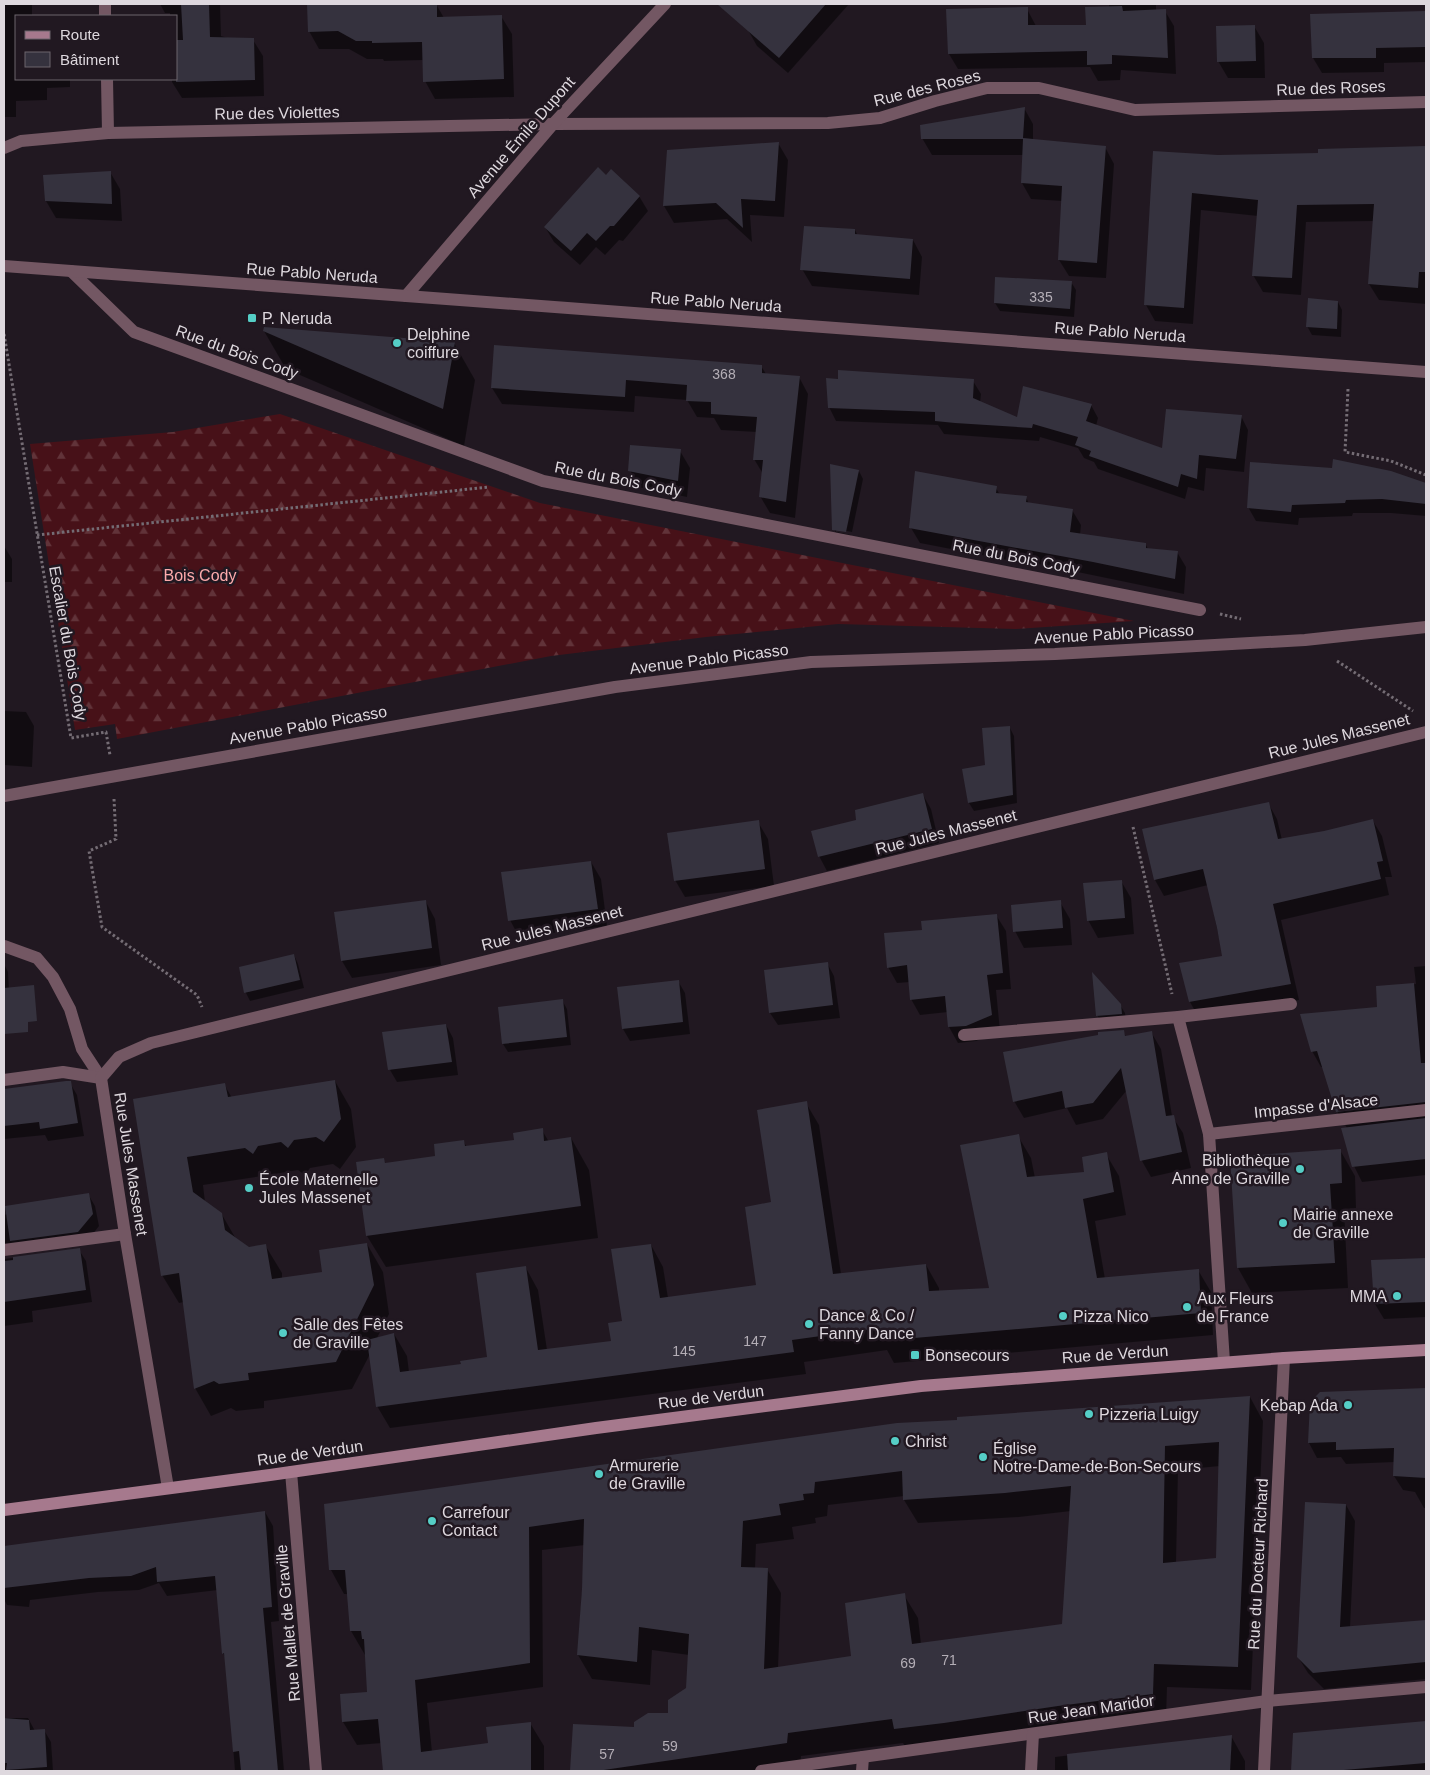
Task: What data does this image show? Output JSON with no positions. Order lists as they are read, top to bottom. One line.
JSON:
{"streets":{"main road":["Rue de Verdun"],"street":["Rue des Roses","Rue des Violettes","Avenue Émile Dupont","Rue Pablo Neruda","Rue du Bois Cody","Avenue Pablo Picasso","Rue Jules Massenet","Impasse d'Alsace","Rue du Docteur Richard","Rue Mallet de Graville","Rue Jean Maridor"],"path":["Escalier du Bois Cody"]},"crossings":[["Rue des Roses","Rue des Violettes"],["Rue des Roses","Avenue Émile Dupont"],["Rue des Violettes","Avenue Émile Dupont"],["Avenue Émile Dupont","Rue Pablo Neruda"],["Rue Pablo Neruda","Rue du Bois Cody"],["Avenue Pablo Picasso","Escalier du Bois Cody"],["Escalier du Bois Cody","Rue Jules Massenet"],["Rue Jules Massenet","Rue de Verdun"],["Rue de Verdun","Rue du Docteur Richard"],["Rue de Verdun","Rue Mallet de Graville"],["Rue du Docteur Richard","Rue Jean Maridor"]],"parks":["Bois Cody"],"places":{"transit":["P. Neruda","Bonsecours"],"other":["Delphine coiffure","Bibliothèque Anne de Graville","École Maternelle Jules Massenet","Mairie annexe de Graville","MMA","Aux Fleurs de France","Pizza Nico","Dance & Co / Fanny Dance","Salle des Fêtes de Graville","Kebap Ada","Pizzeria Luigy","Christ","Église Notre-Dame-de-Bon-Secours","Armurerie de Graville","Carrefour Contact"]},"house_numbers":["335","368","147","145","71","69","59","57"],"legend":["Route","Bâtiment"]}
